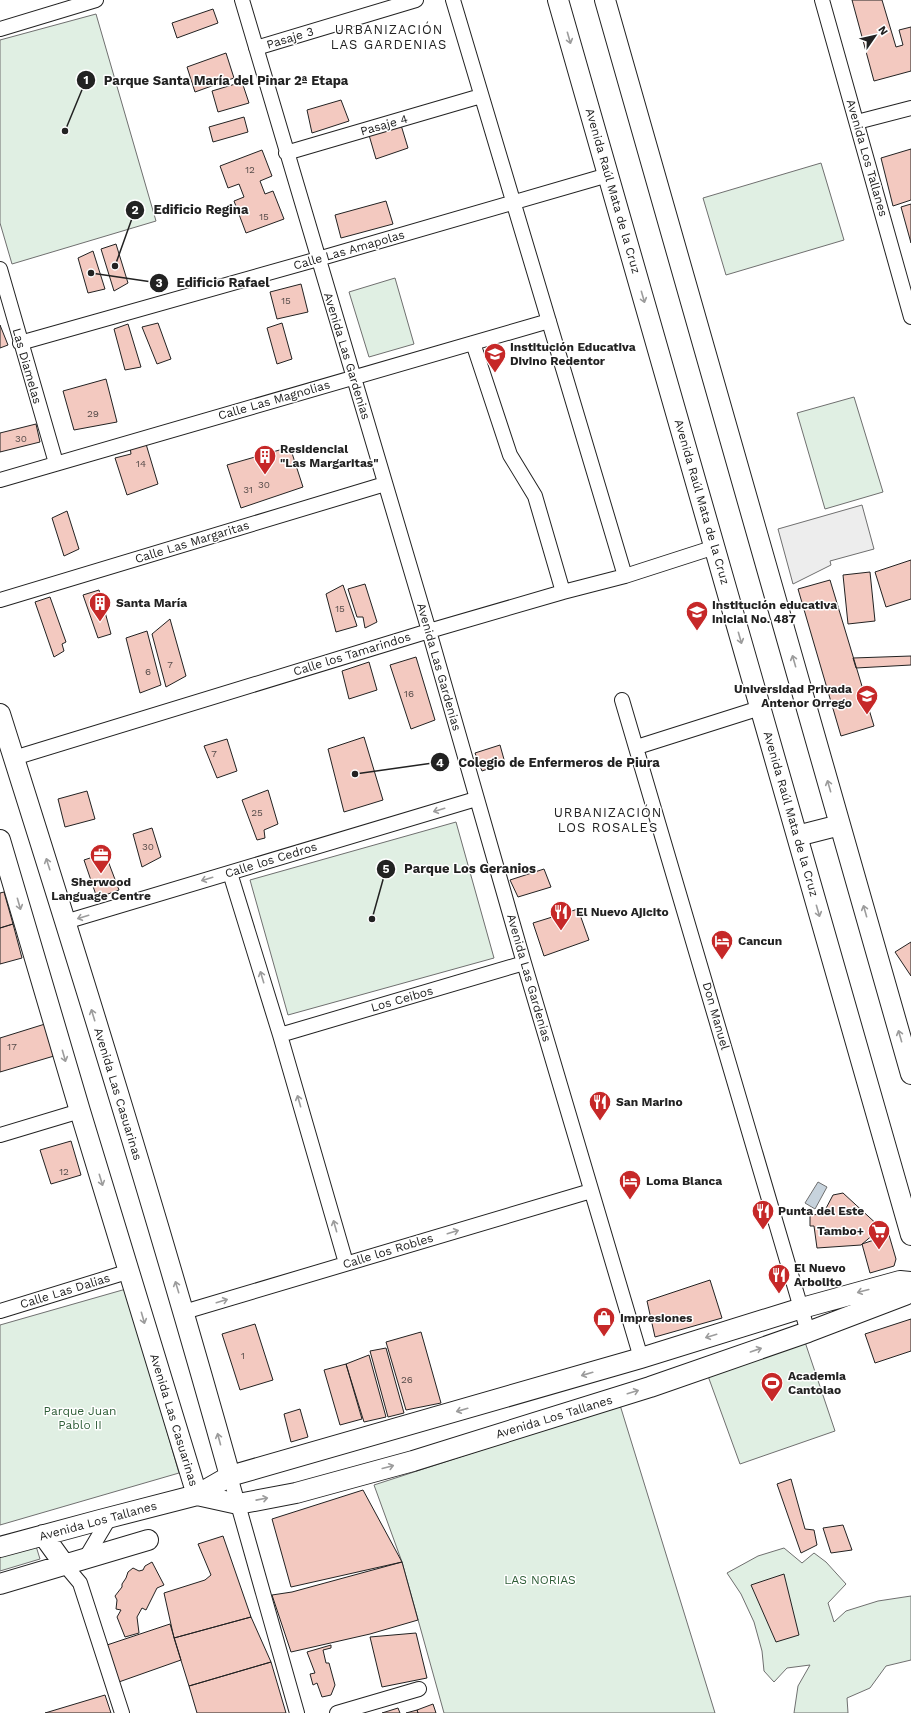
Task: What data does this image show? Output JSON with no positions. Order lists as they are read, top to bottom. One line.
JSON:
{"streets":{"main road":["Avenida Los Tallanes","Avenida Raúl Mata de la Cruz","Avenida Las Casuarinas"],"street":["Pasaje 3","Pasaje 4","Calle Las Amapolas","Avenida Las Gardenias","Las Diamelas","Calle Las Magnolias","Calle Las Margaritas","Calle los Tamarindos","Calle los Cedros","Los Ceibos","Don Manuel","Calle los Robles","Calle Las Dalias"]},"crossings":[["Pasaje 3","Avenida Las Gardenias"],["Pasaje 4","Avenida Las Gardenias"],["Avenida Los Tallanes","Avenida Las Gardenias"],["Avenida Los Tallanes","Don Manuel"],["Avenida Los Tallanes","Avenida Las Casuarinas"],["Avenida Raúl Mata de la Cruz","Calle Las Amapolas"],["Avenida Raúl Mata de la Cruz","Calle los Tamarindos"],["Calle Las Amapolas","Avenida Las Gardenias"],["Calle Las Amapolas","Las Diamelas"],["Avenida Las Gardenias","Calle Las Magnolias"],["Avenida Las Gardenias","Calle Las Margaritas"],["Avenida Las Gardenias","Calle los Tamarindos"],["Avenida Las Gardenias","Calle los Cedros"],["Avenida Las Gardenias","Los Ceibos"],["Avenida Las Gardenias","Calle los Robles"],["Las Diamelas","Calle Las Magnolias"],["Calle los Tamarindos","Avenida Las Casuarinas"],["Calle los Cedros","Avenida Las Casuarinas"],["Avenida Las Casuarinas","Calle los Robles"],["Avenida Las Casuarinas","Calle Las Dalias"]],"one_way":["Calle los Cedros","Calle los Robles"],"districts":["URBANIZACIÓN LAS GARDENIAS","URBANIZACIÓN LOS ROSALES"],"parks":["Parque Juan Pablo II","LAS NORIAS"],"places":{"other":["Parque Santa María del Pinar 2ª Etapa","Edificio Regina","Edificio Rafael","Colegio de Enfermeros de Piura","Parque Los Geranios"],"school or university":["Institución Educativa Divino Redentor","Institución educativa inicial No. 487","Universidad Privada Antenor Orrego"],"building":["Residencial \"Las Margaritas\"","Santa María"],"office":["Sherwood Language Centre"],"restaurant":["El Nuevo Ajicito","San Marino","Punta del Este","El Nuevo Arbolito"],"hotel":["Cancun","Loma Blanca"],"supermarket":["Tambo+"],"shop":["Impresiones"],"sports":["Academia Cantolao"]},"house_numbers":["12","15","15","29","30","14","30","31","15","7","6","16","7","25","30","17","12","1","26"],"north":"top right"}
